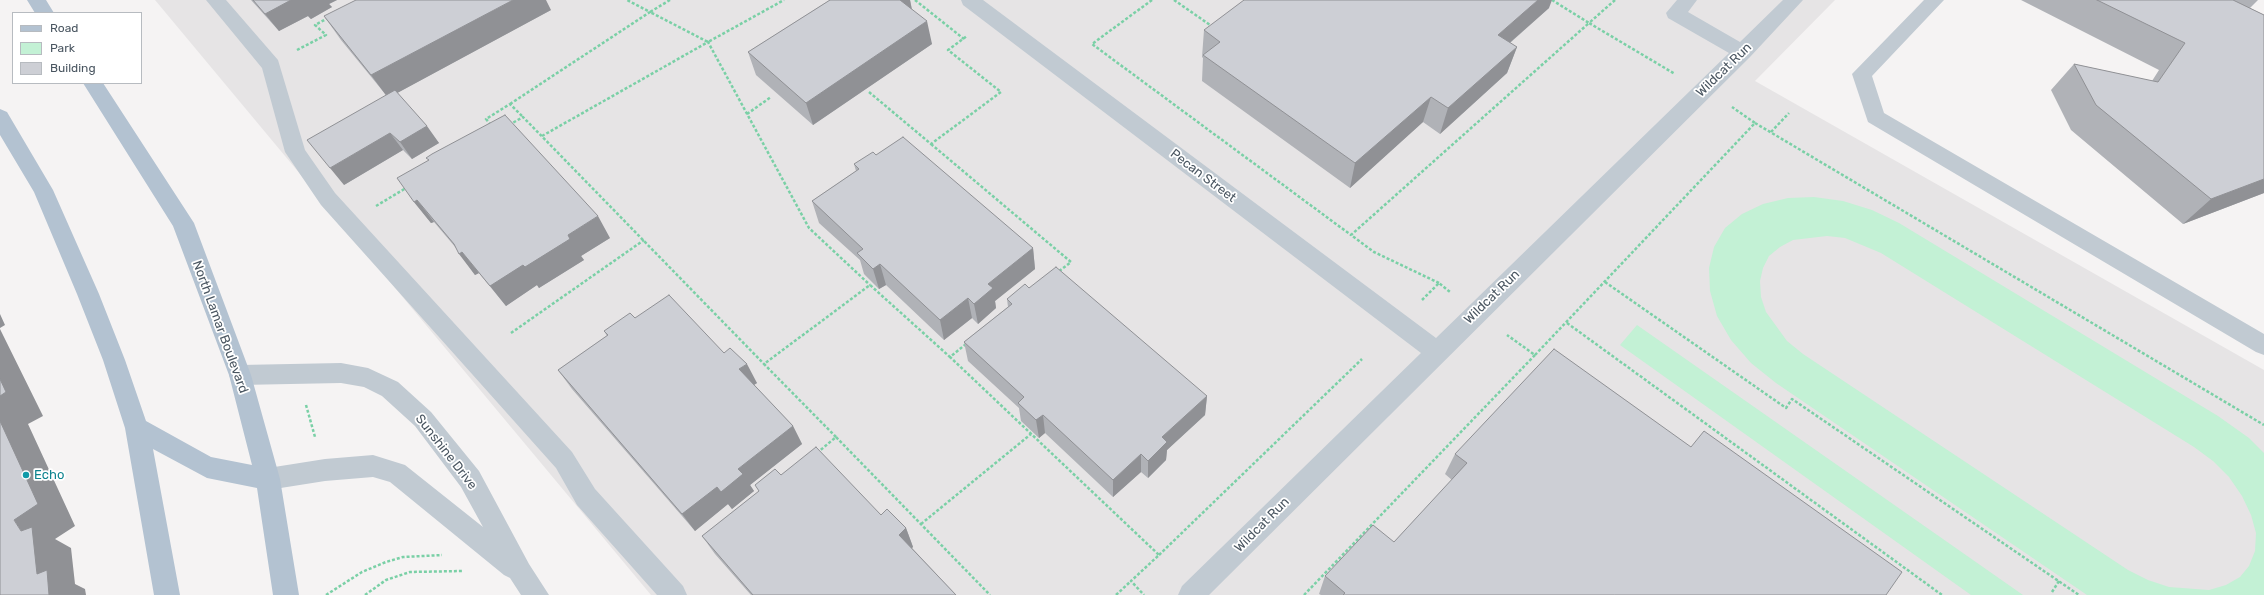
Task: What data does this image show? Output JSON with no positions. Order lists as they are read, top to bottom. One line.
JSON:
{"streets":{"main road":["North Lamar Boulevard"],"street":["Wildcat Run","Pecan Street","Sunshine Drive"]},"crossings":[["Wildcat Run","Pecan Street"],["North Lamar Boulevard","Sunshine Drive"]],"places":["Echo"],"legend":["Road","Park","Building"]}
